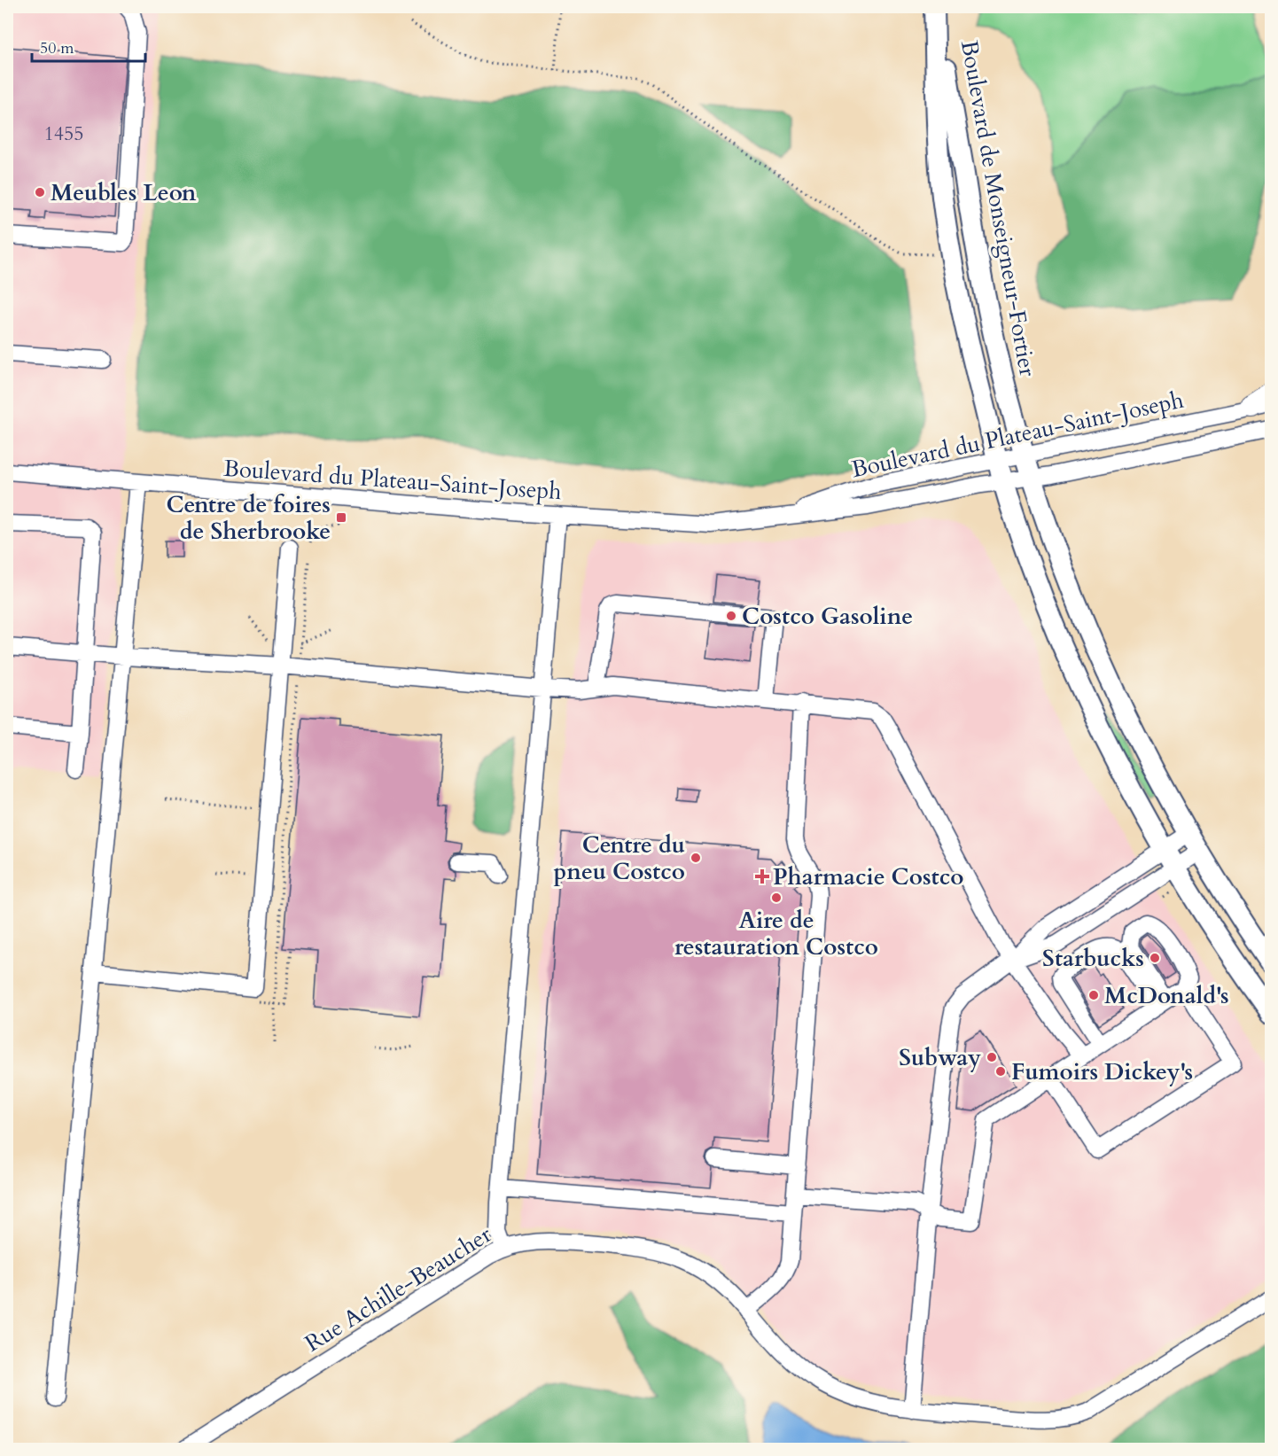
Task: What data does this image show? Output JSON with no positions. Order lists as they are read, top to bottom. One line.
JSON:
{"streets":{"main road":["Boulevard de Monseigneur-Fortier"],"street":["Boulevard du Plateau-Saint-Joseph","Rue Achille-Beaucher"]},"crossings":[["Boulevard de Monseigneur-Fortier","Boulevard du Plateau-Saint-Joseph"]],"places":{"other":["Meubles Leon","Costco Gasoline","Centre du pneu Costco","Aire de restauration Costco","Starbucks","McDonald's","Subway","Fumoirs Dickey's"],"transit":["Centre de foires de Sherbrooke"],"health":["Pharmacie Costco"]},"house_numbers":["1455"],"scale_bar":"50 m"}
